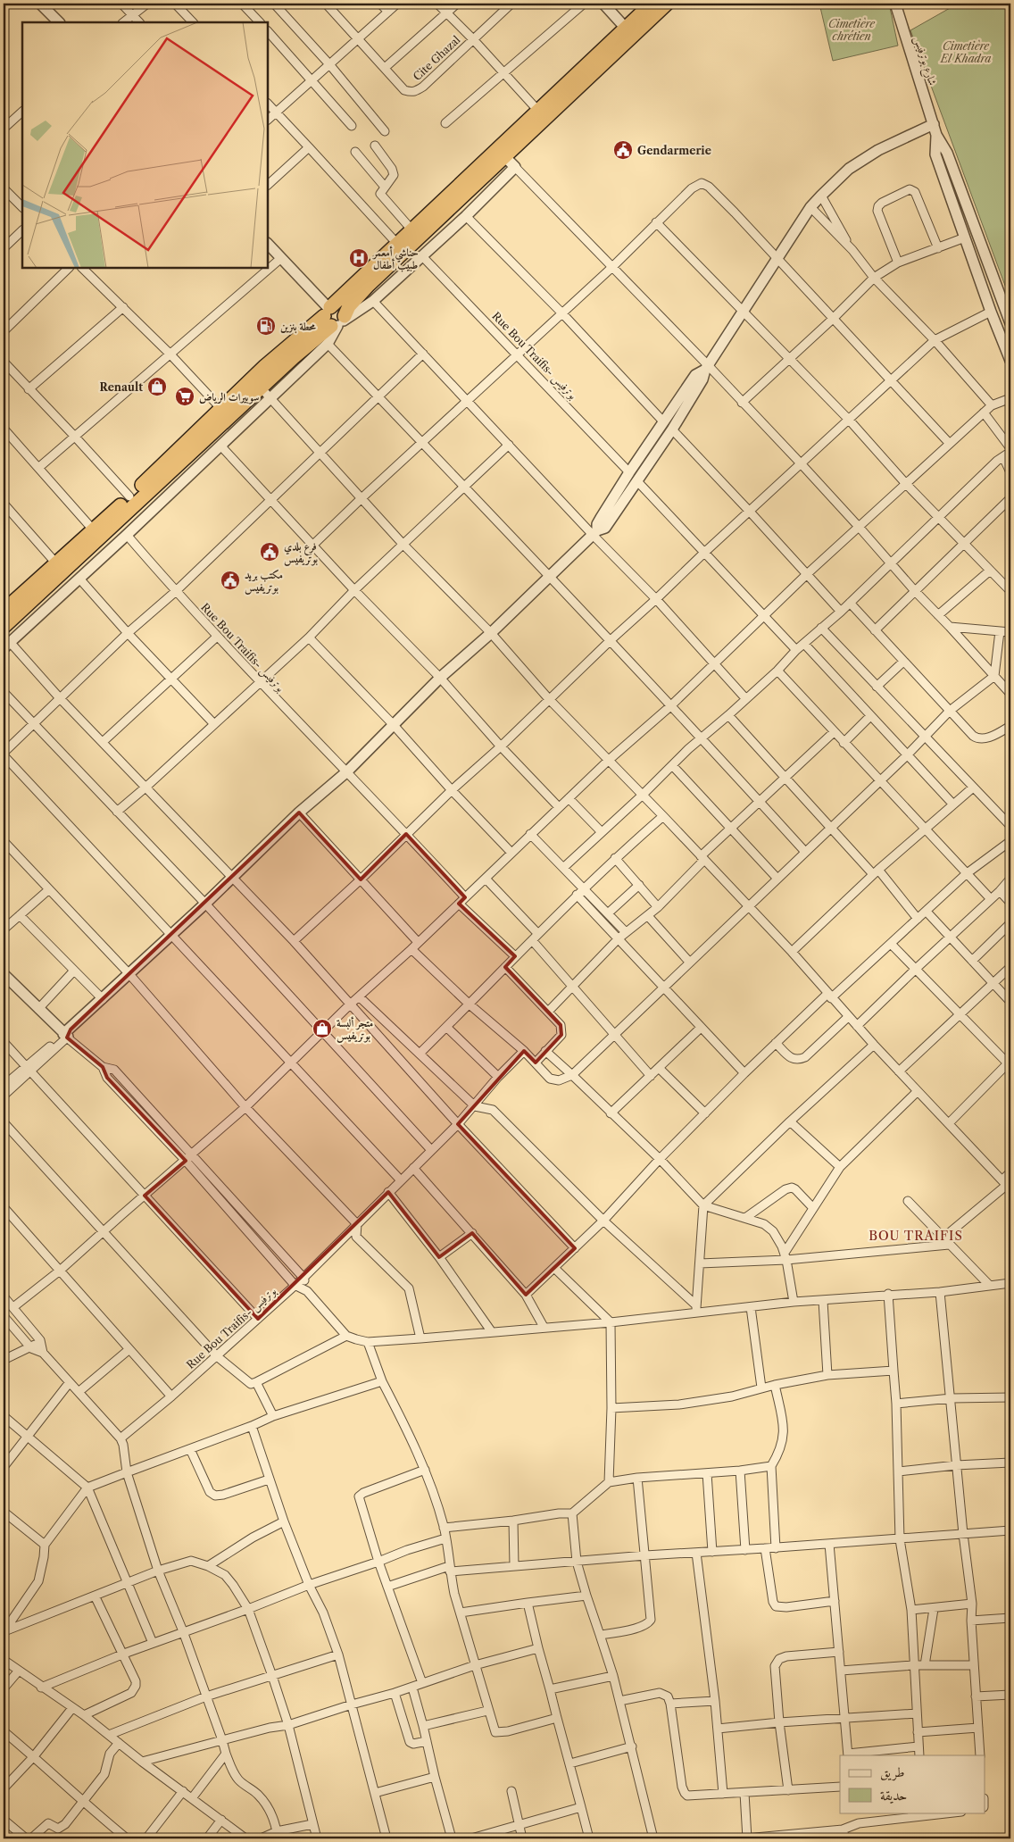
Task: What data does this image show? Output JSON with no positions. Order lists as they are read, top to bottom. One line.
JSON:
{"streets":{"street":["Cite Ghazal","شارع بوترفيس","Rue Bou Traifis- بوترفيس"]},"districts":["BOU TRAIFIS"],"parks":["Cimetière chrétien","Cimetière El Khadra"],"places":{"public building":["Gendarmerie","فرع بلدي بوتريفيس","مكتب بريد بوتريفيس"],"hospital":["حناشي أمعمر طبيب أطفال"],"fuel station":["محطة بنزين"],"shop":["Renault","متجر ألبسة بوتريفيس"],"supermarket":["سوبيرات الرياض"]},"legend":["طريق","حديقة"]}
